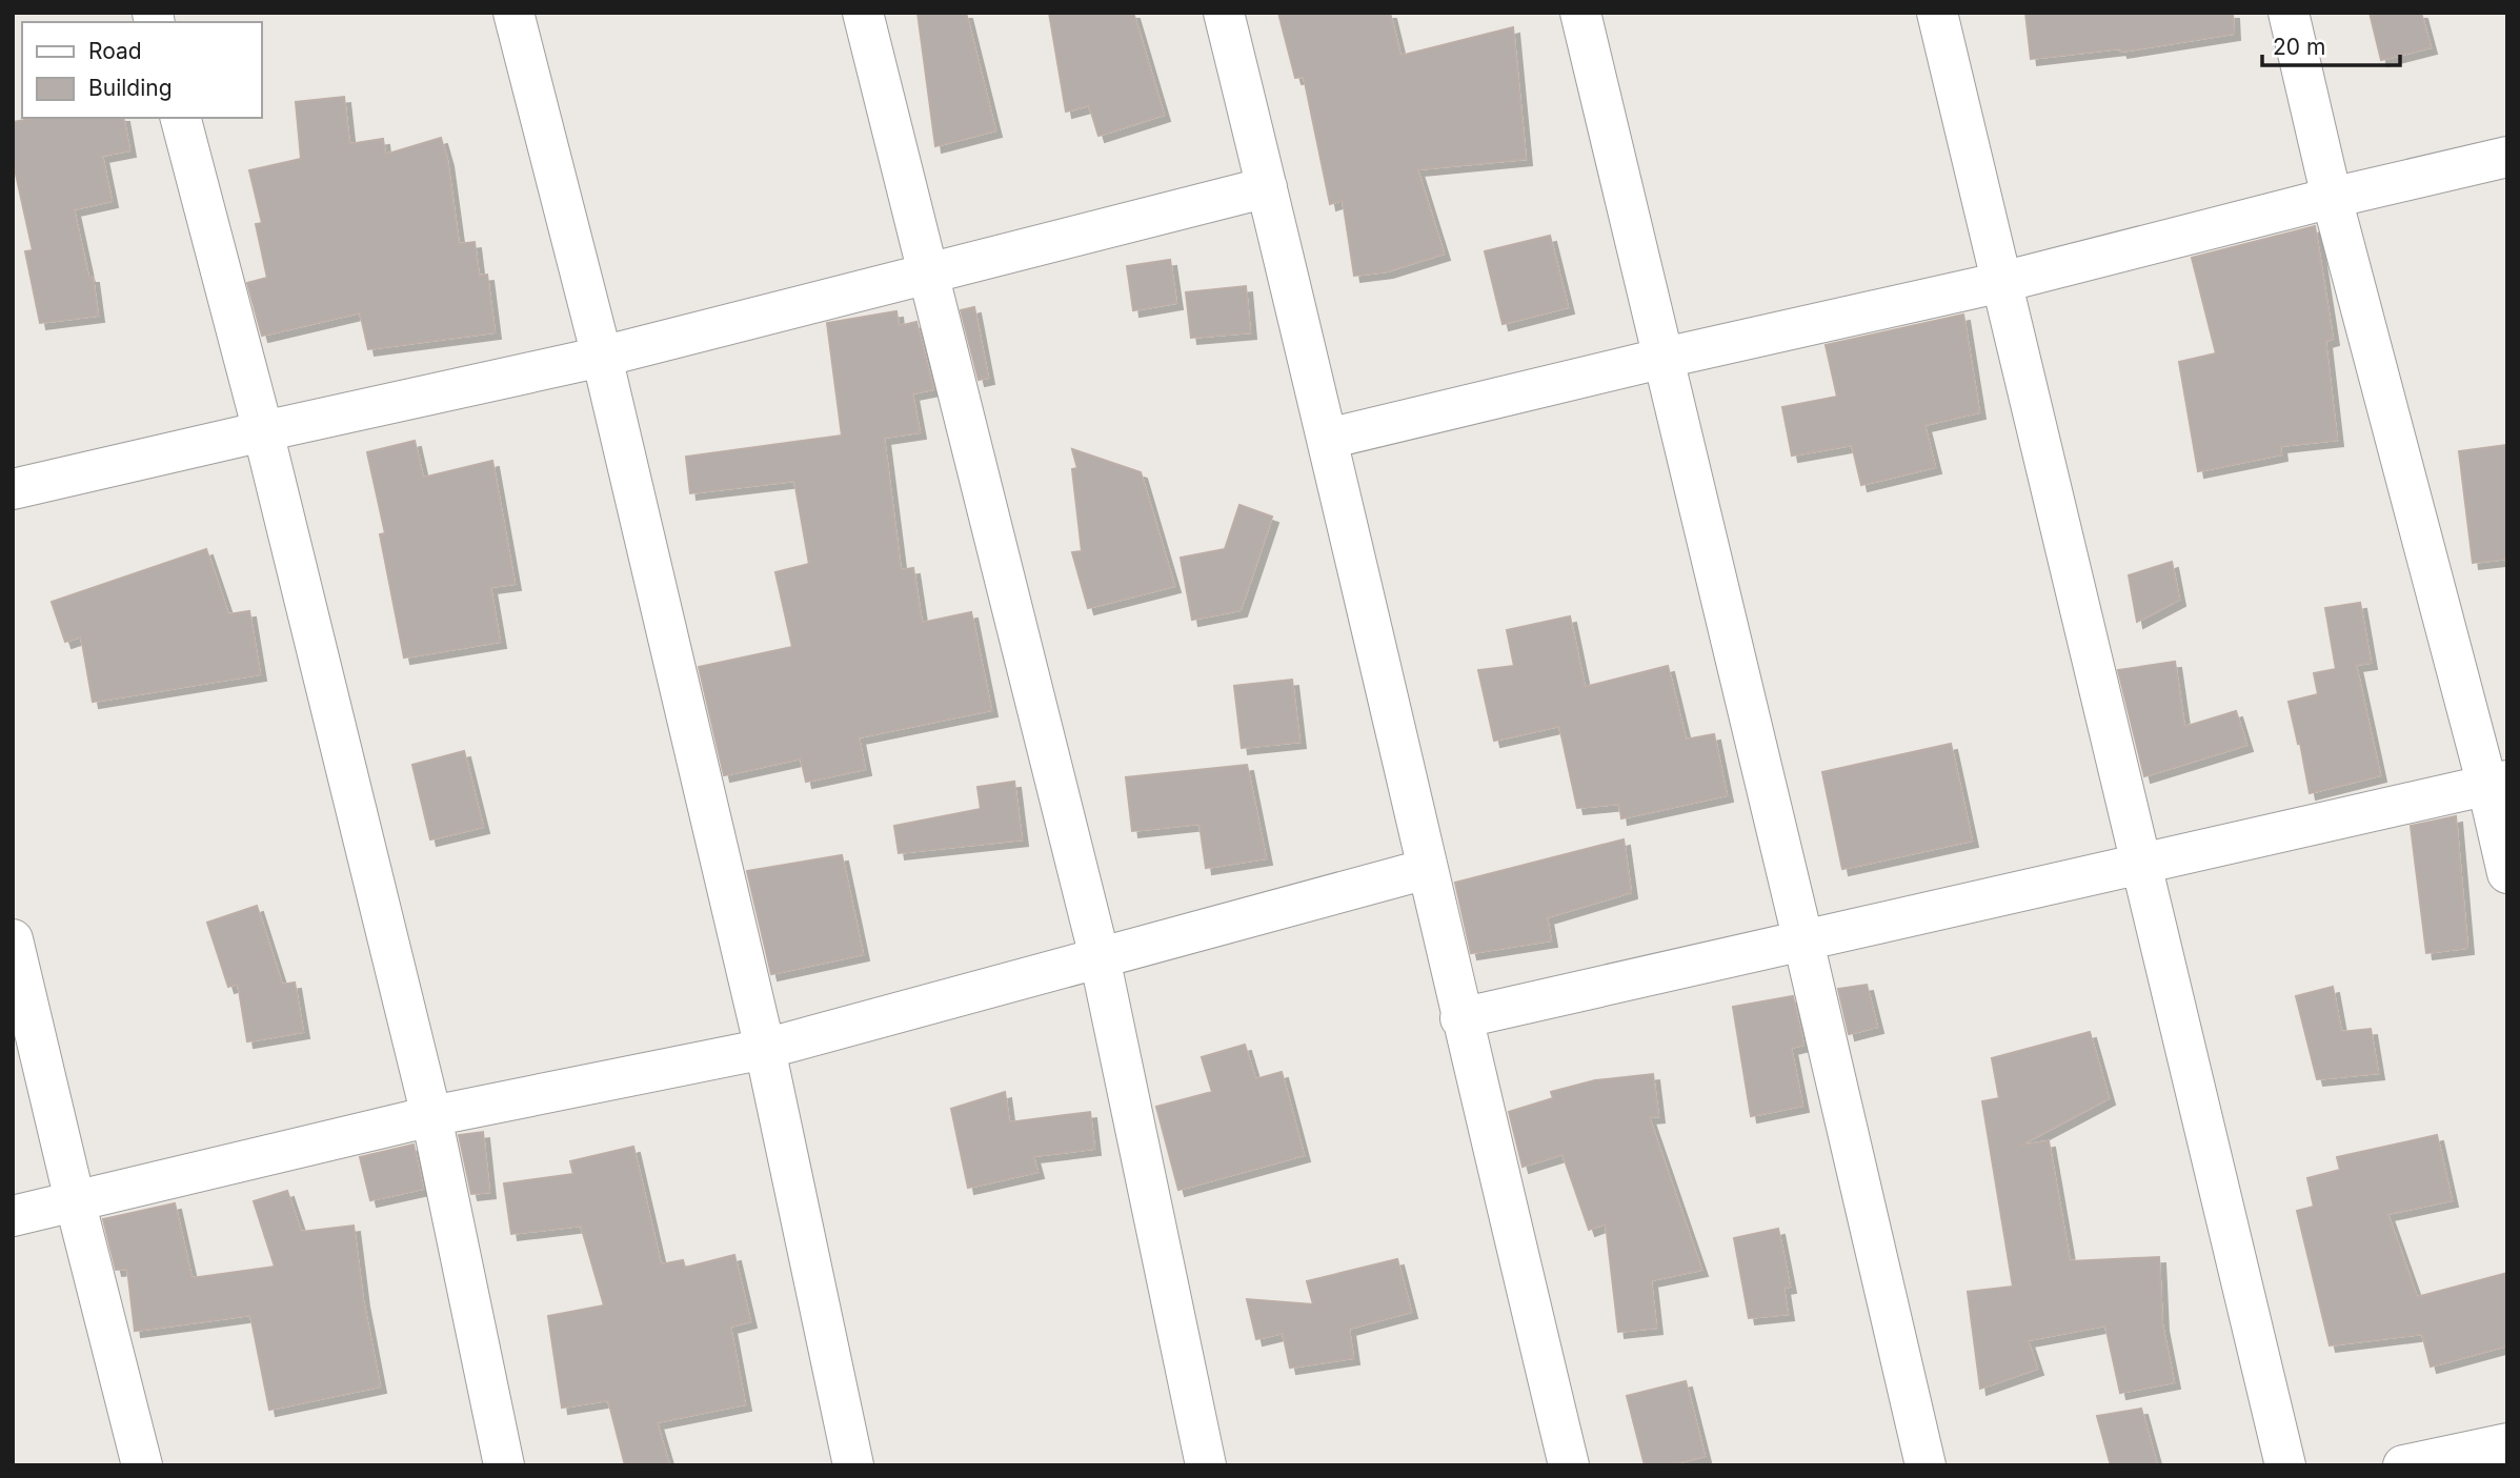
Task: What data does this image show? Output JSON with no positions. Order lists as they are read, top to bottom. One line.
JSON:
{"legend":["Road","Building"],"scale_bar":"20 m"}
